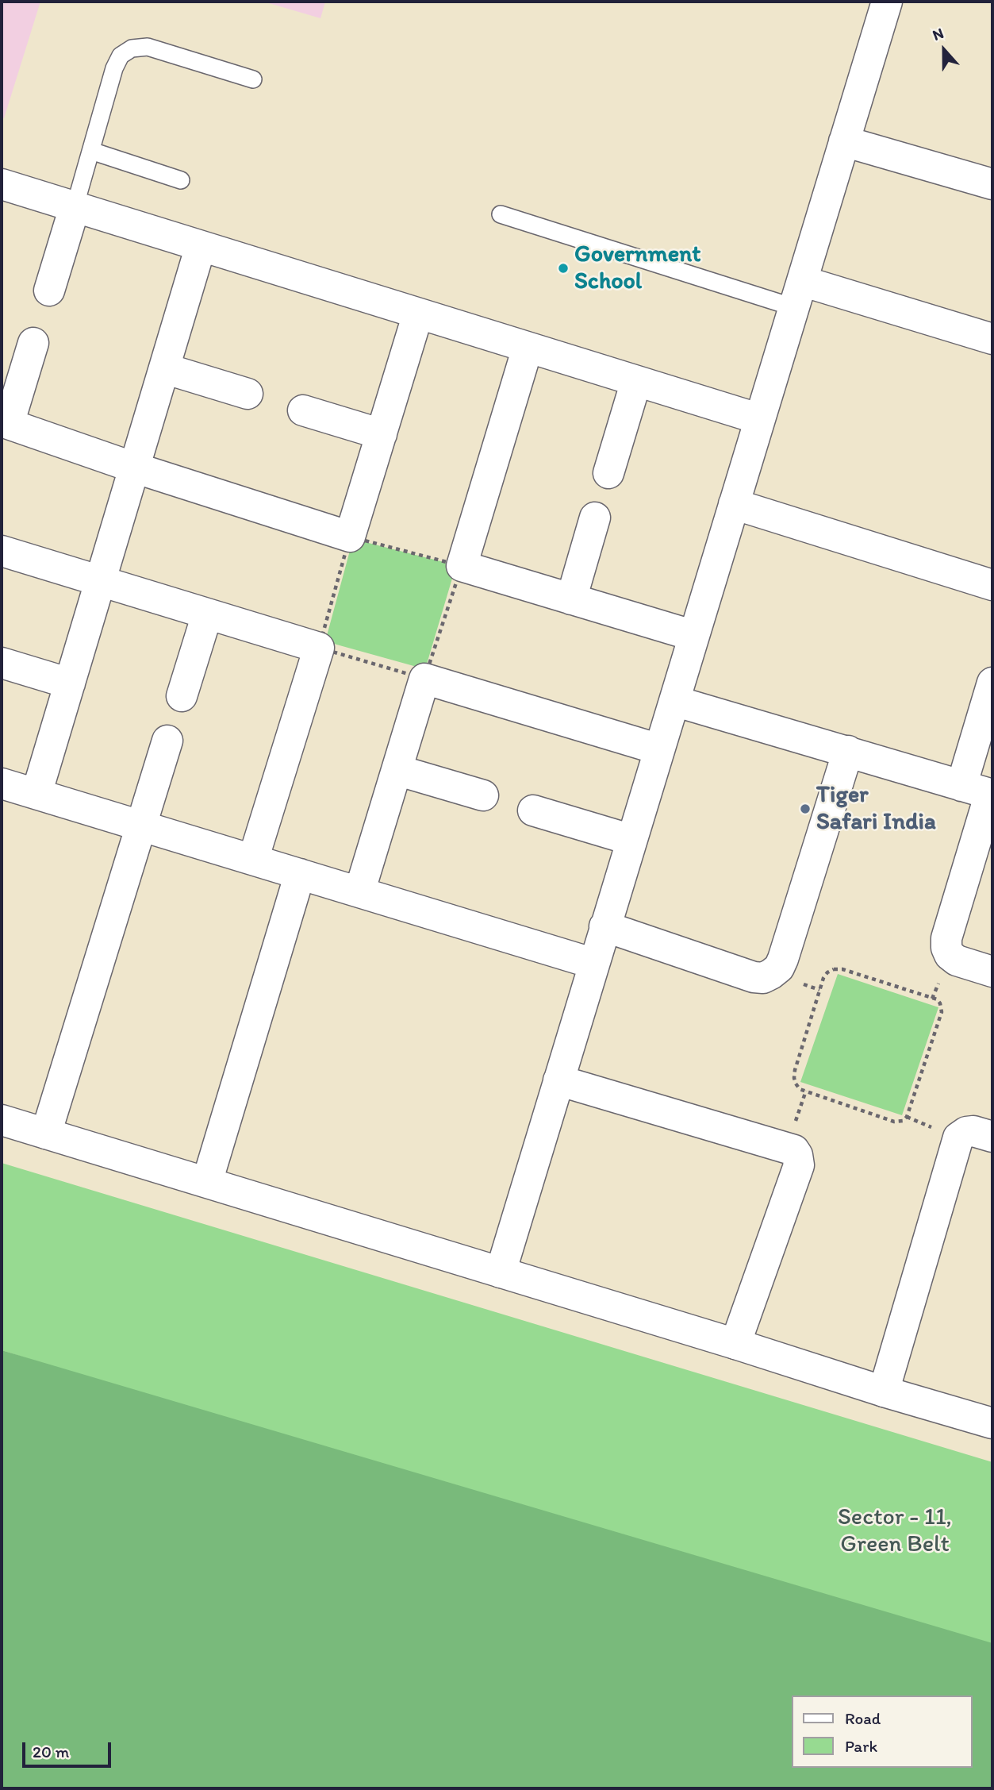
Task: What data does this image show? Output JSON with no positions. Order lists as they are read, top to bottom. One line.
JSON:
{"parks":["Sector - 11, Green Belt"],"places":["Government School","Tiger Safari India"],"legend":["Road","Park"],"scale_bar":"20 m","north":"top"}
